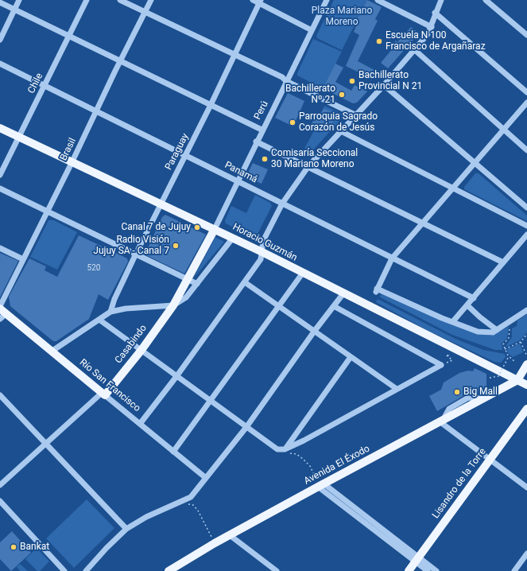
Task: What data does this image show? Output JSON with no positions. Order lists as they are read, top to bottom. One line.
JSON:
{"streets":{"main road":["Horacio Guzmán","Casabindo","Río San Francisco","Avenida El Éxodo","Lisandro de la Torre"],"street":["Chile","Perú","Brasil","Paraguay","Panamá"]},"crossings":[["Chile","Panamá"],["Chile","Horacio Guzmán"],["Perú","Panamá"],["Perú","Horacio Guzmán"],["Perú","Casabindo"],["Brasil","Panamá"],["Brasil","Horacio Guzmán"],["Paraguay","Panamá"],["Paraguay","Horacio Guzmán"],["Horacio Guzmán","Casabindo"],["Horacio Guzmán","Avenida El Éxodo"],["Casabindo","Río San Francisco"]],"parks":["Plaza Mariano Moreno"],"places":["Escuela N 100 Francisco de Argañaraz","Bachillerato Provincial N 21","Bachillerato Nº 21","Parroquia Sagrado Corazón de Jesús","Comisaría Seccional 30 Mariano Moreno","Canal 7 de Jujuy","Radio Visión Jujuy SA - Canal 7","Big Mall","Bankat"],"house_numbers":["520"]}
